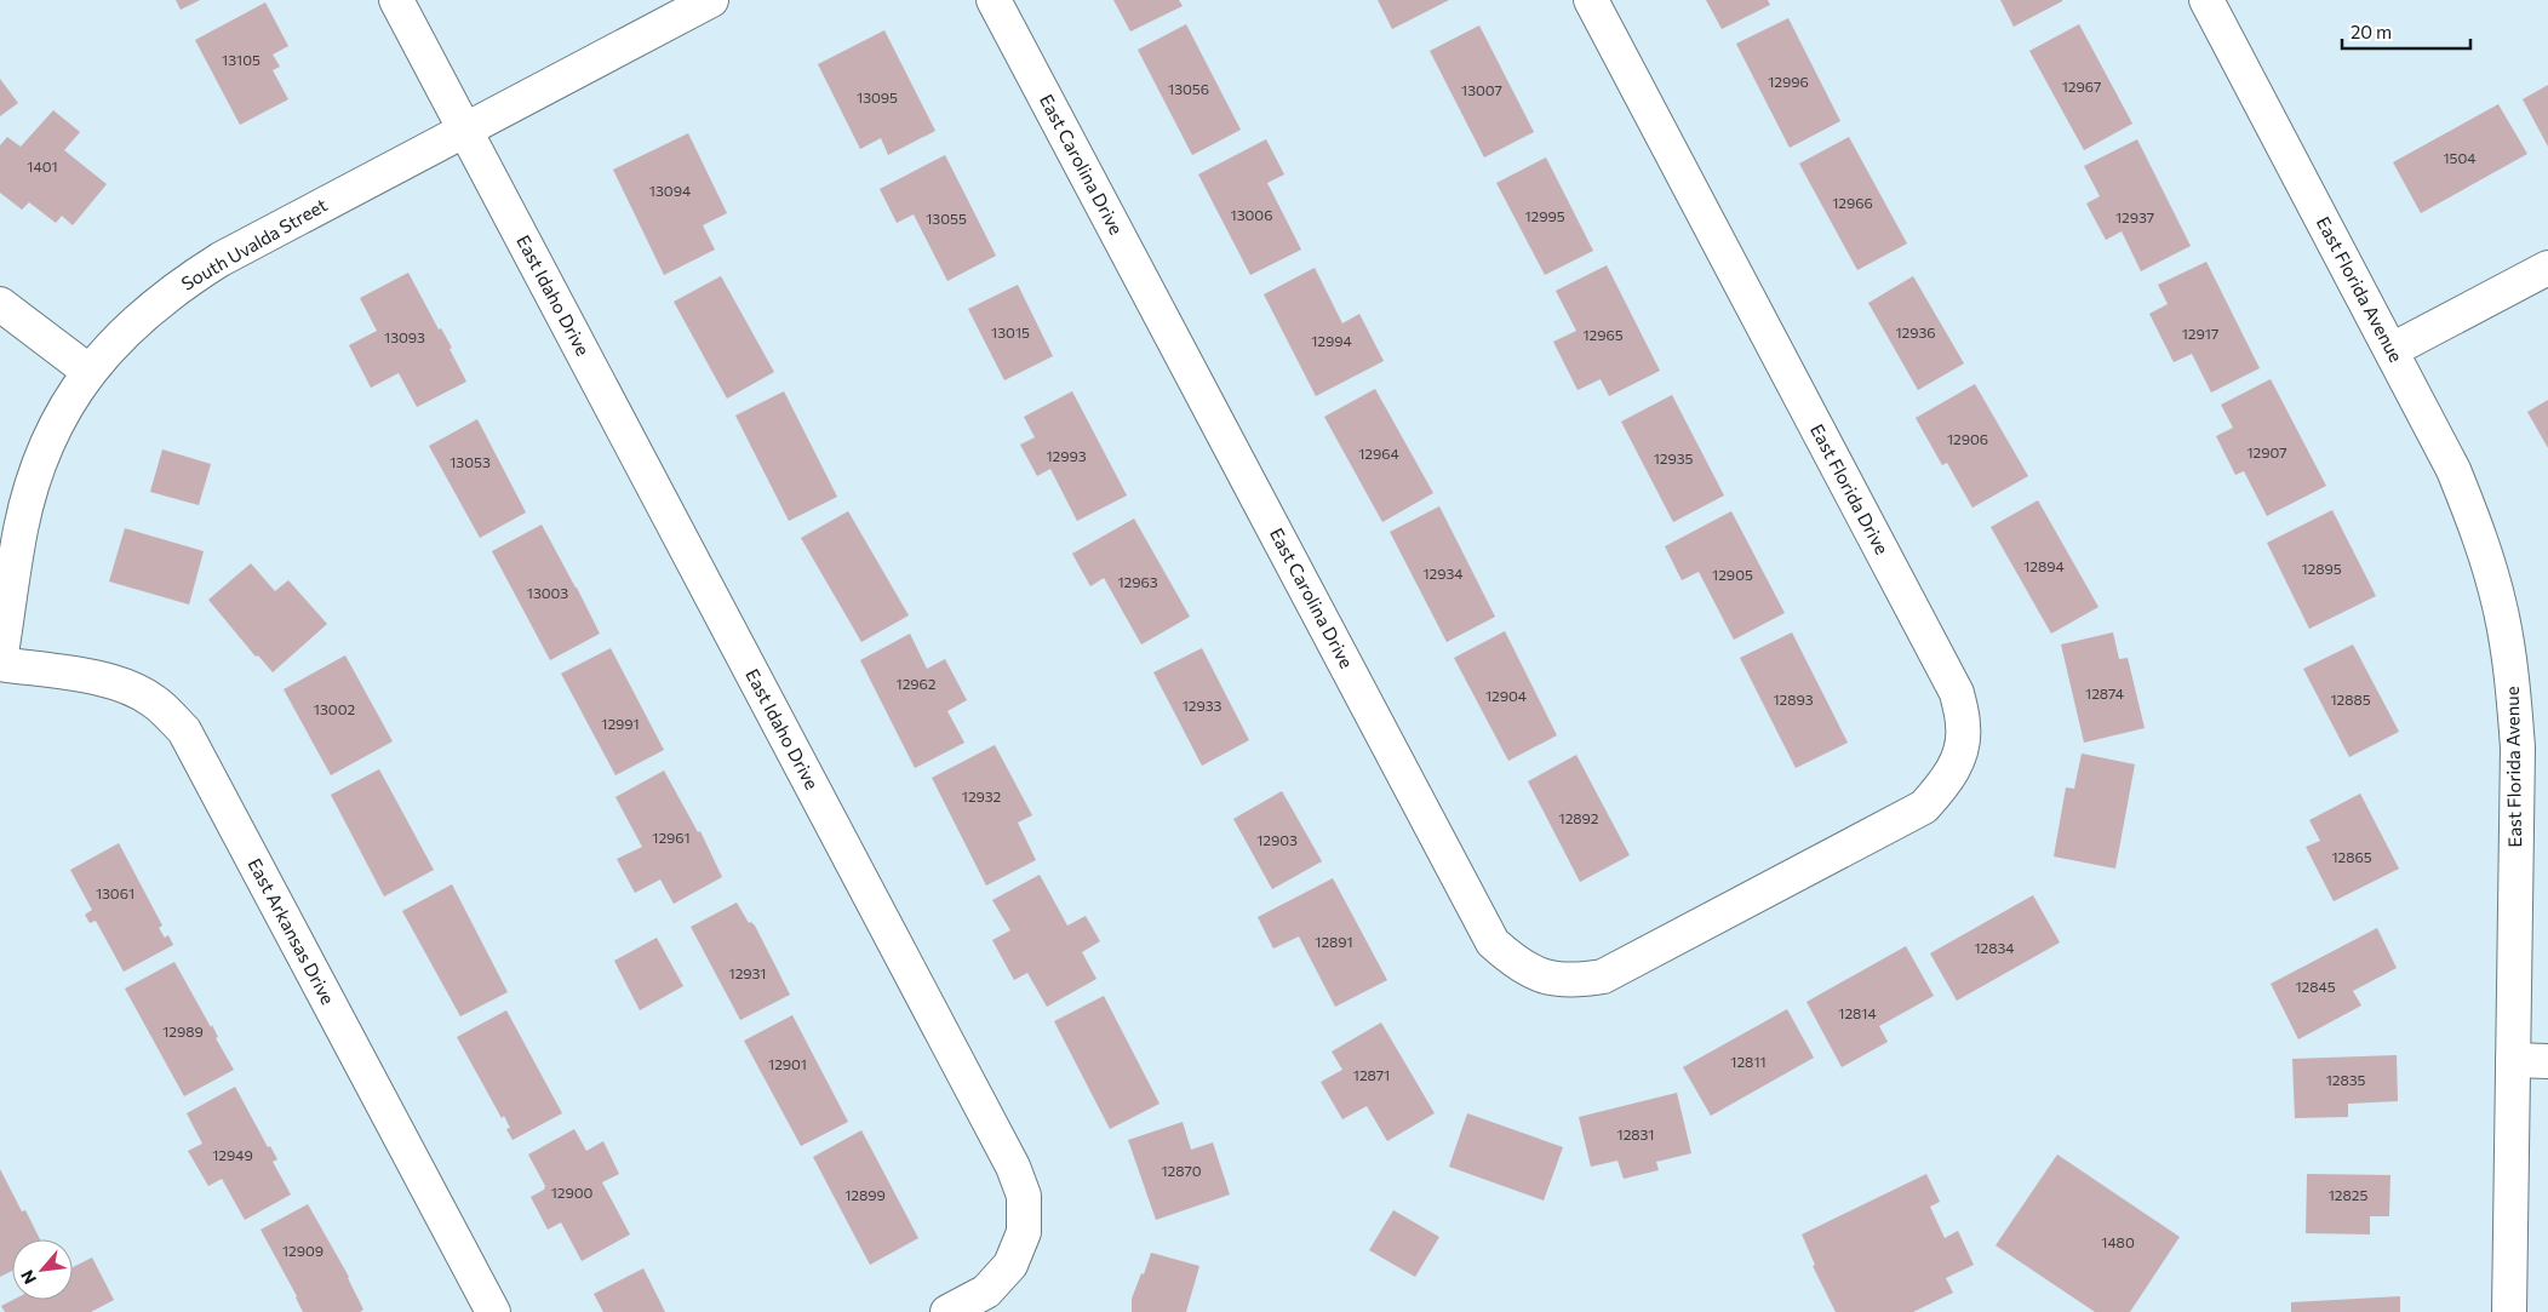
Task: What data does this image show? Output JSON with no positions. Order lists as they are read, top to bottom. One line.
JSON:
{"streets":{"street":["East Carolina Drive","South Uvalda Street","East Florida Avenue","East Idaho Drive","East Florida Drive","East Arkansas Drive"]},"crossings":[["East Carolina Drive","East Florida Drive"],["South Uvalda Street","East Idaho Drive"],["South Uvalda Street","East Arkansas Drive"]],"house_numbers":["13105","12996","12967","13056","13007","13095","1504","1401","13094","12966","13006","12995","12937","13055","13015","12936","12917","12965","13093","12994","12906","12907","12964","12993","12935","13053","12894","12895","12934","12905","12963","13003","12962","12874","12904","12893","12885","12933","13002","12991","12932","12892","12961","12903","12865","13061","12891","12834","12931","12845","12814","12989","12811","12901","12871","12835","12831","12949","12870","12900","12899","12825","1480","12909"],"scale_bar":"20 m","north":"bottom left"}
